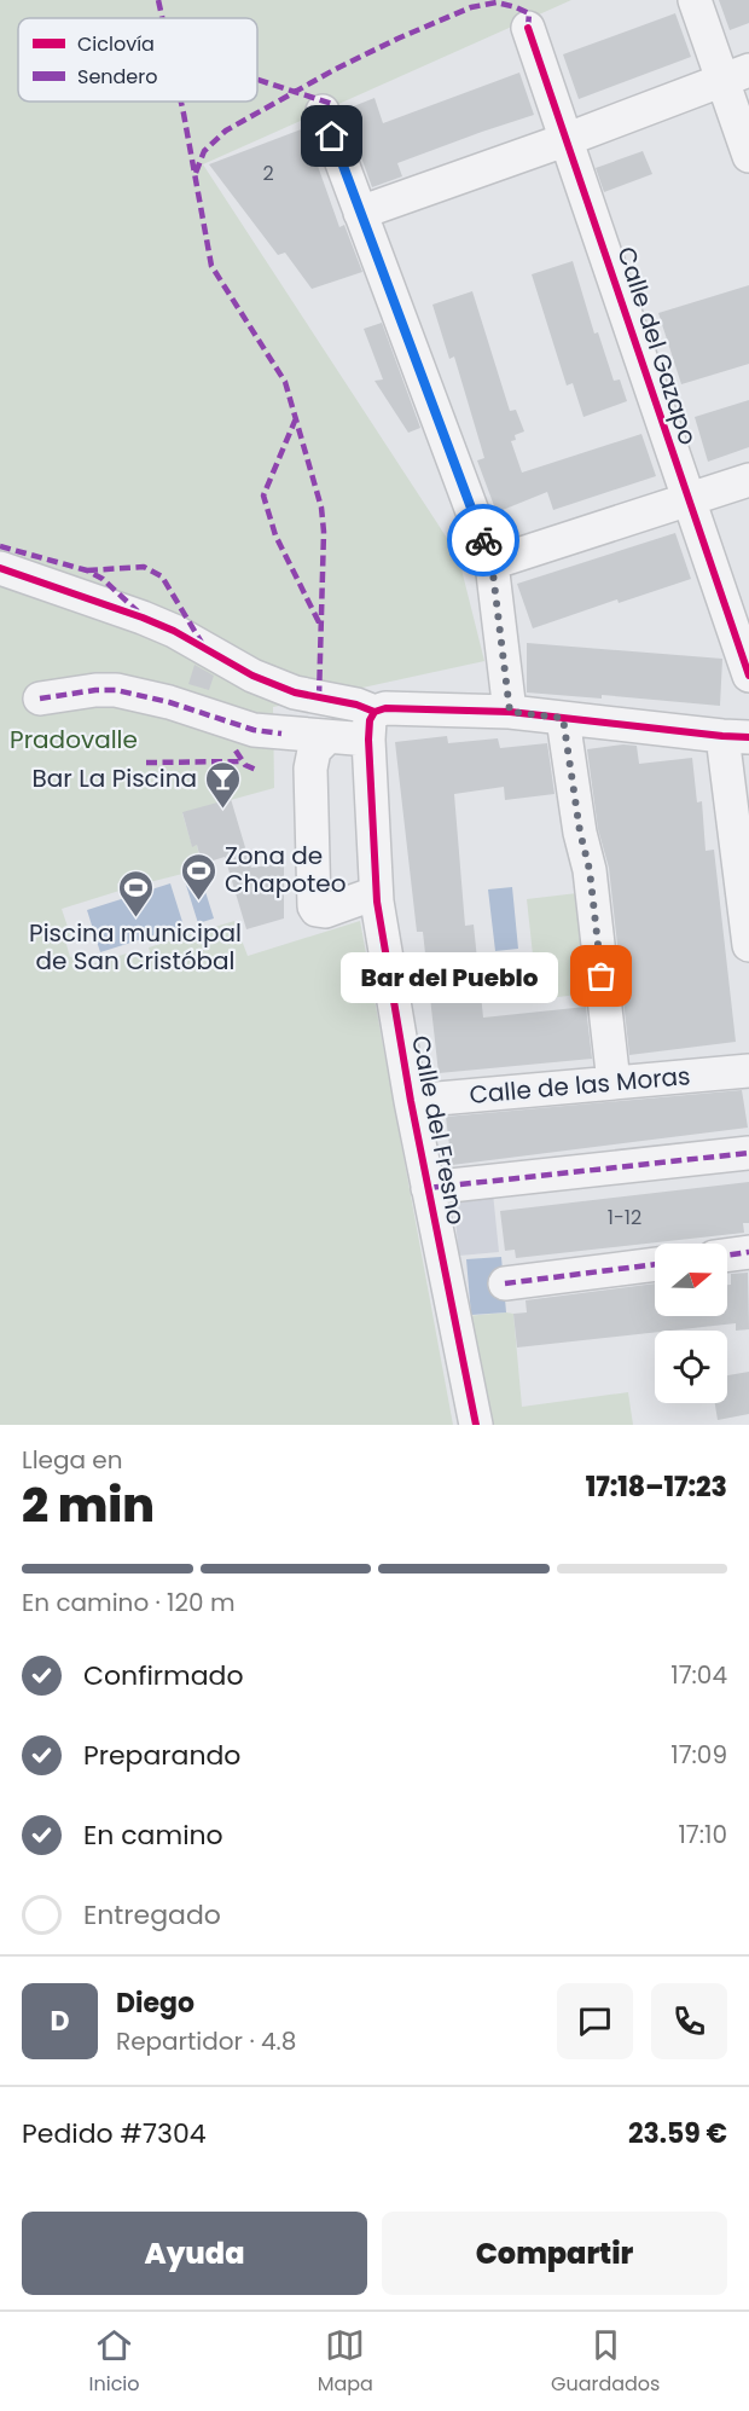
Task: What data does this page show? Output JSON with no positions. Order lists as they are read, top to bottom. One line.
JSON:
{"streets":{"street":["Calle del Gazapo","Calle de las Moras","Calle del Fresno"]},"crossings":[["Calle de las Moras","Calle del Fresno"]],"parks":["Pradovalle"],"places":{"bar":["Bar La Piscina"],"sports":["Zona de Chapoteo","Piscina municipal de San Cristóbal"],"other":["Bar del Pueblo"]},"house_numbers":["2","1-12"],"legend":["Ciclovía","Sendero"],"north":"right","page":{"bubble":"Bar del Pueblo","heading":["2 min","Llega en","17:18–17:23"],"panel":["Diego","Repartidor · 4.8","Pedido #7304","23.59 €"],"bar":"En camino · 120 m","list":[["Confirmado","17:04"],["Preparando","17:09"],["En camino","17:10"],"Entregado"],"round":"D","buttons":["Ayuda","Compartir"],"tabs":["Inicio","Mapa","Guardados"]}}
